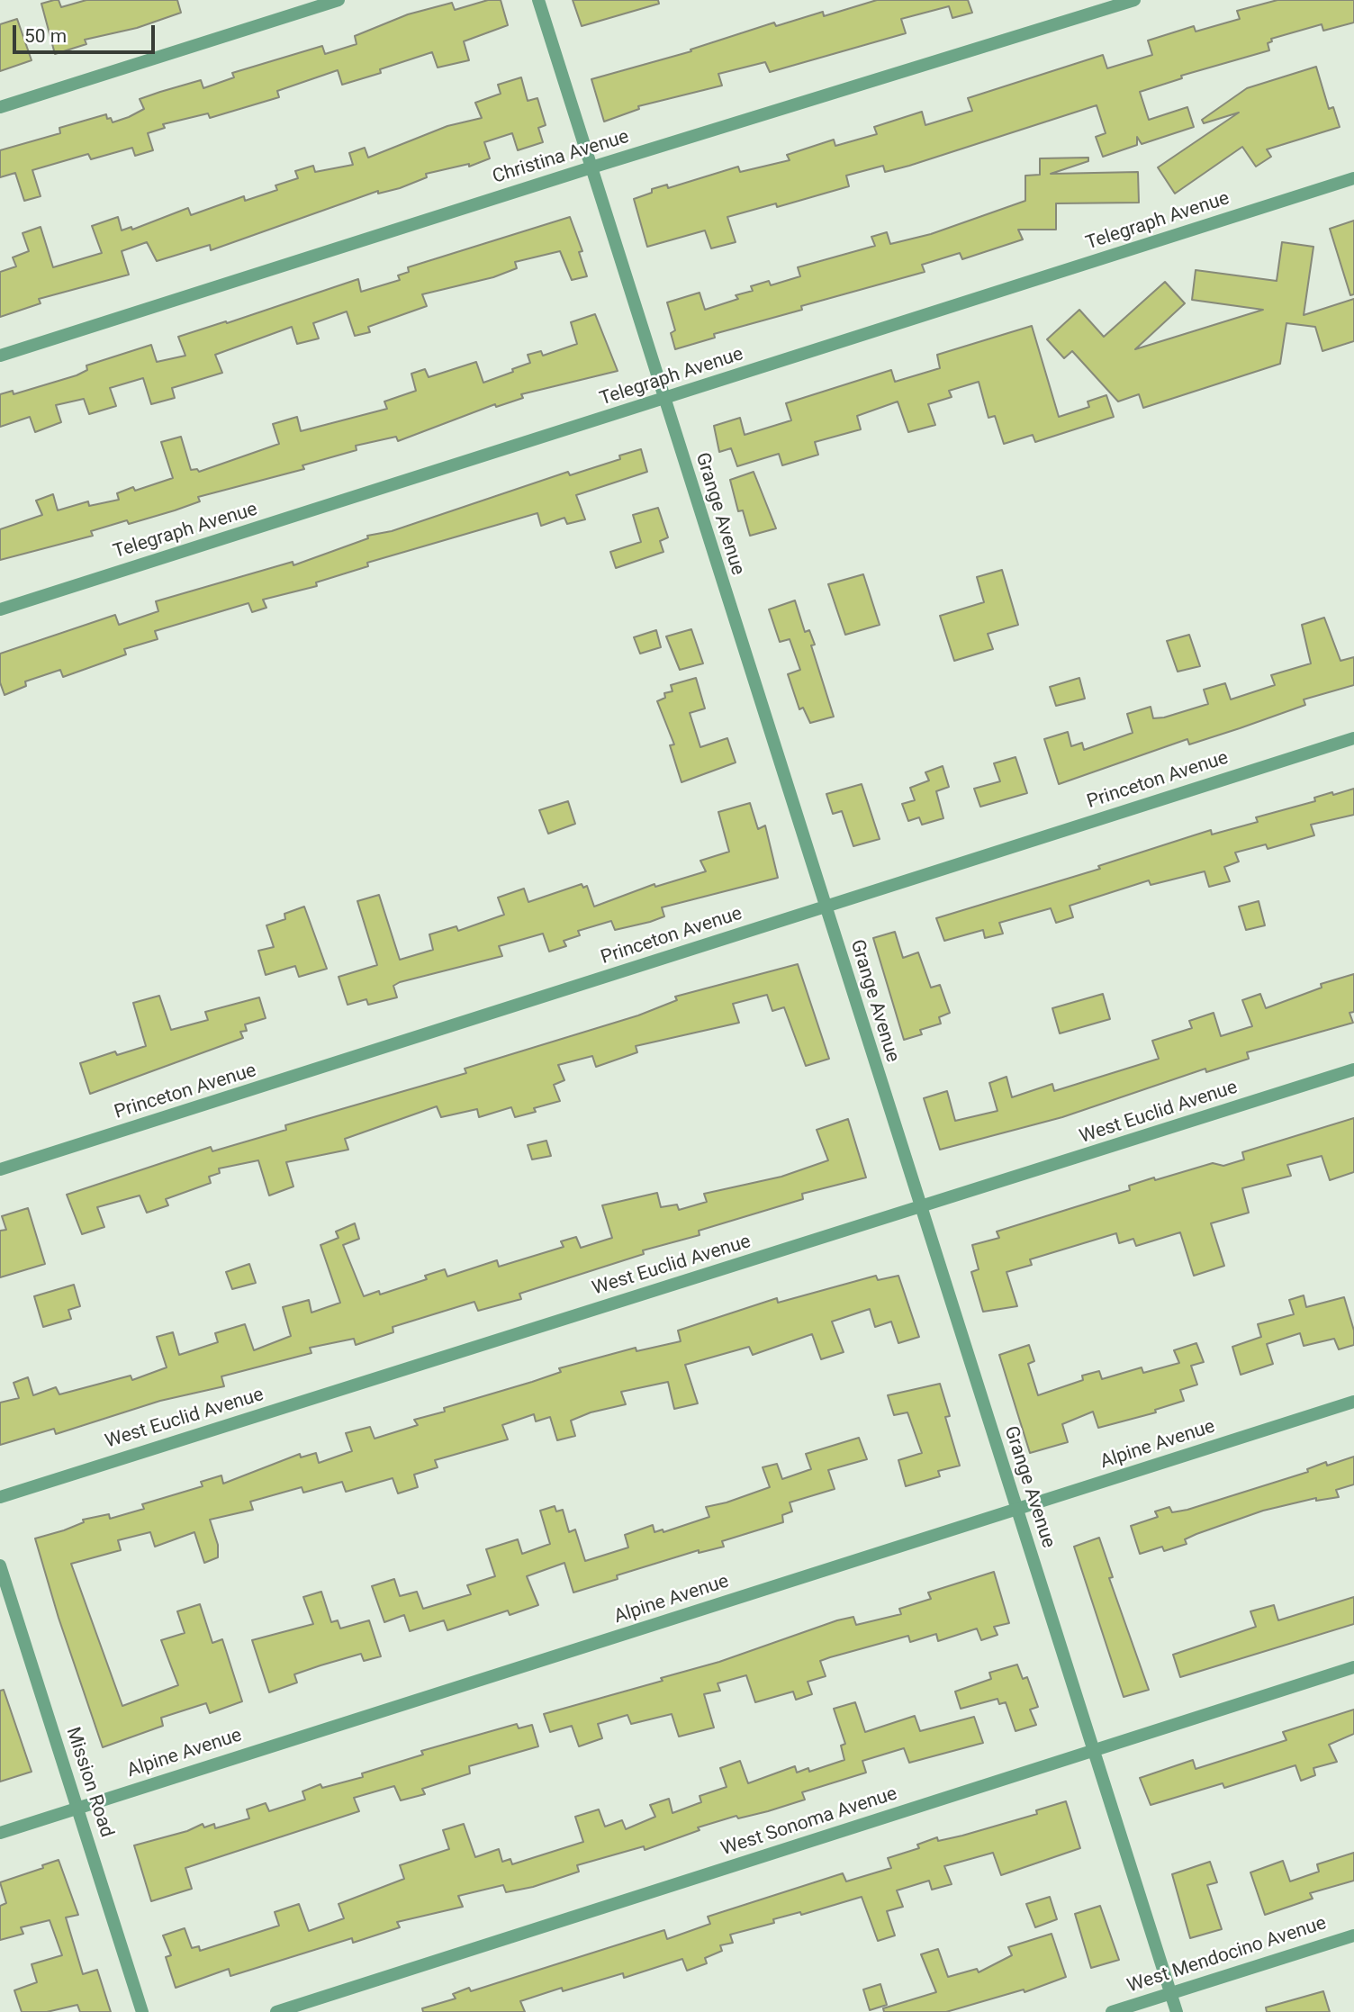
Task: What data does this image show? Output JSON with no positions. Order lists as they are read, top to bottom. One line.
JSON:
{"streets":{"street":["Christina Avenue","Telegraph Avenue","Grange Avenue","Princeton Avenue","West Euclid Avenue","Alpine Avenue","Mission Road","West Sonoma Avenue","West Mendocino Avenue"]},"crossings":[["Christina Avenue","Grange Avenue"],["Telegraph Avenue","Grange Avenue"],["Grange Avenue","Princeton Avenue"],["Grange Avenue","West Euclid Avenue"],["Grange Avenue","Alpine Avenue"],["Grange Avenue","West Sonoma Avenue"],["Grange Avenue","West Mendocino Avenue"],["Alpine Avenue","Mission Road"]],"scale_bar":"50 m"}
